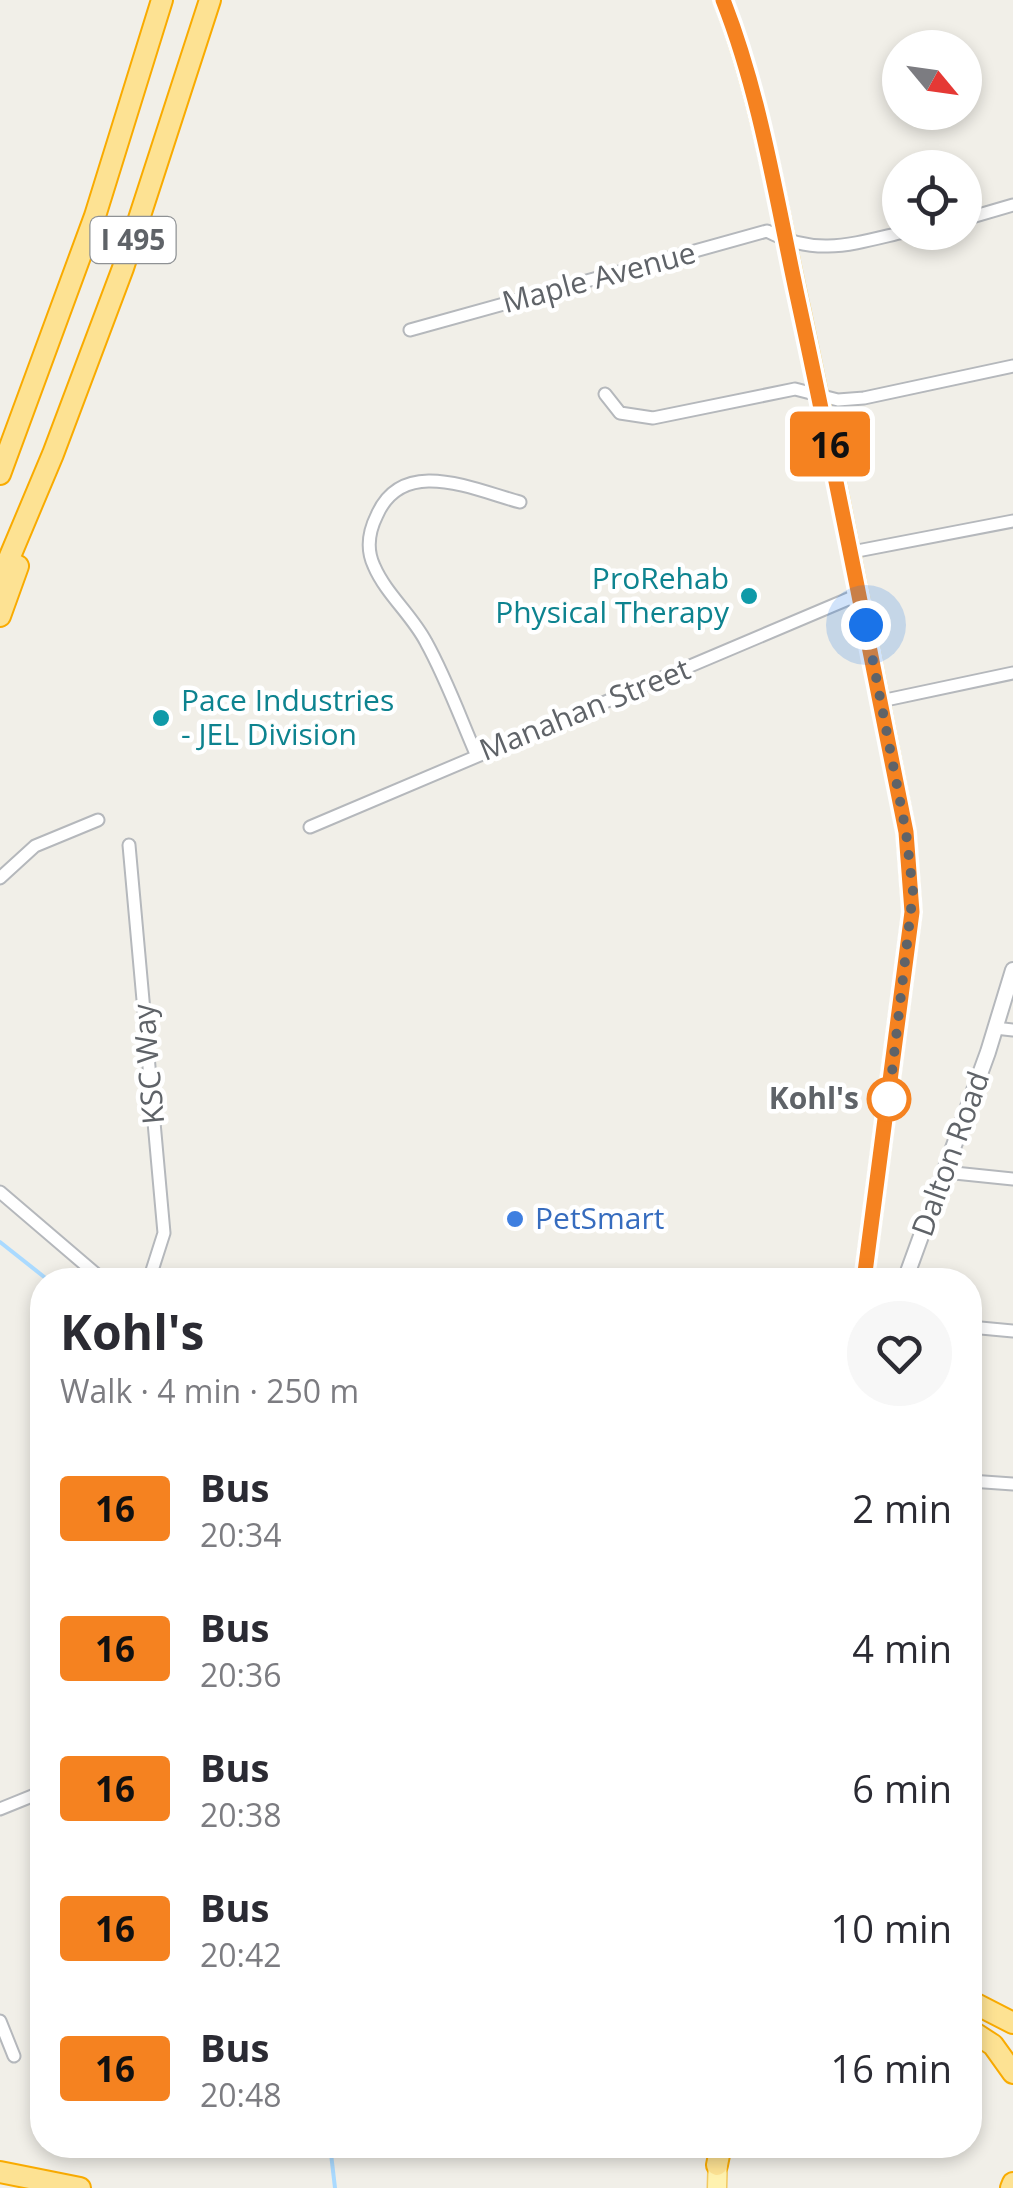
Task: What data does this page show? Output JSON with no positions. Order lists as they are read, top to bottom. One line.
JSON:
{"streets":{"highway":["I 495"],"street":["Maple Avenue","Manahan Street","KSC Way","Dalton Road"]},"places":["ProRehab Physical Therapy","Pace Industries - JEL Division","Kohl's","PetSmart"],"lines":["bus line 16"],"north":"bottom right","page":{"on_map":"16","heading":["Kohl's","Walk · 4 min · 250 m"],"list":[{"mark":"16","name":"Bus","note":"20:34","value":"2 min"},{"mark":"16","name":"Bus","note":"20:36","value":"4 min"},{"mark":"16","name":"Bus","note":"20:38","value":"6 min"},{"mark":"16","name":"Bus","note":"20:42","value":"10 min"},{"mark":"16","name":"Bus","note":"20:48","value":"16 min"}]}}
